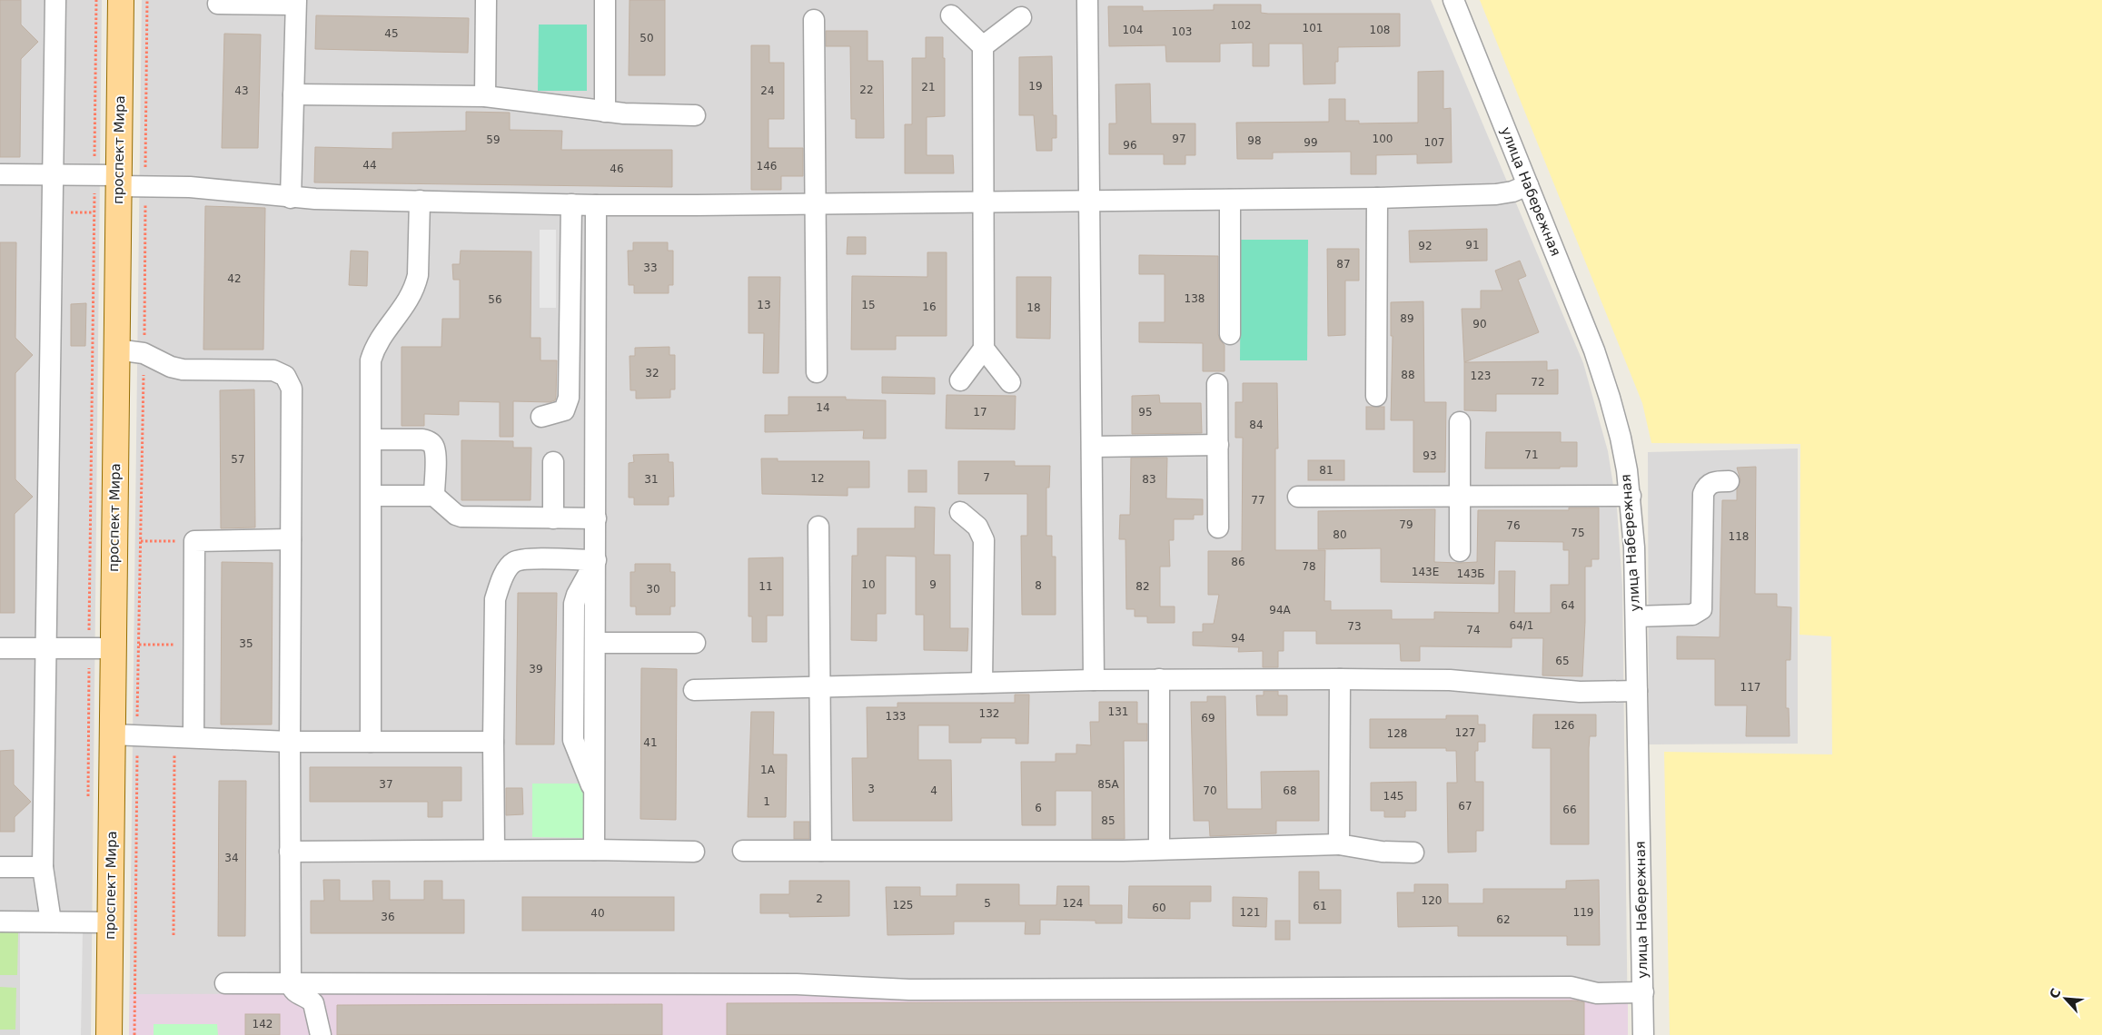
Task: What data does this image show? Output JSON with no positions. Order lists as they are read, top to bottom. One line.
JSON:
{"streets":{"main road":["проспект Мира"],"street":["улица Набережная"]},"house_numbers":["102","101","104","108","103","45","50","19","21","22","43","24","97","100","59","98","99","107","96","44","146","46","91","92","87","33","42","138","56","13","15","16","18","89","90","32","88","123","72","14","17","95","84","71","93","57","81","7","12","31","83","77","79","76","75","80","118","86","78","143Е","143Б","10","9","8","11","82","30","64","94А","64/1","73","74","94","35","65","39","117","131","132","133","69","126","127","128","41","1А","37","85А","3","4","70","68","145","1","67","6","66","85","34","2","120","5","124","125","61","60","121","119","40","36","62","142"],"north":"top left"}
